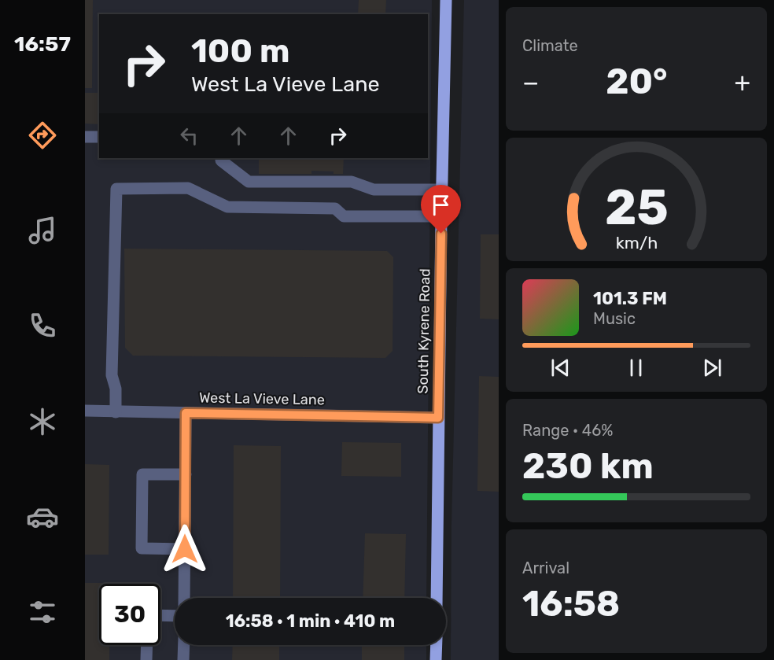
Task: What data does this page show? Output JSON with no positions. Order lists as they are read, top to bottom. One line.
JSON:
{"streets":{"main road":["South Kyrene Road"],"street":["West La Vieve Lane"]},"crossings":[["South Kyrene Road","West La Vieve Lane"]],"page":{"tabs":"16:57","tile":["Climate",["Range · 46%","230 km"],["Arrival","16:58"]],"turn":["100 m","West La Vieve Lane"],"heat":["−","20°","+"],"song":["101.3 FM","Music"],"limit":"30","trip":"16:58 · 1 min · 410 m","gauge":["25","km/h"]}}
